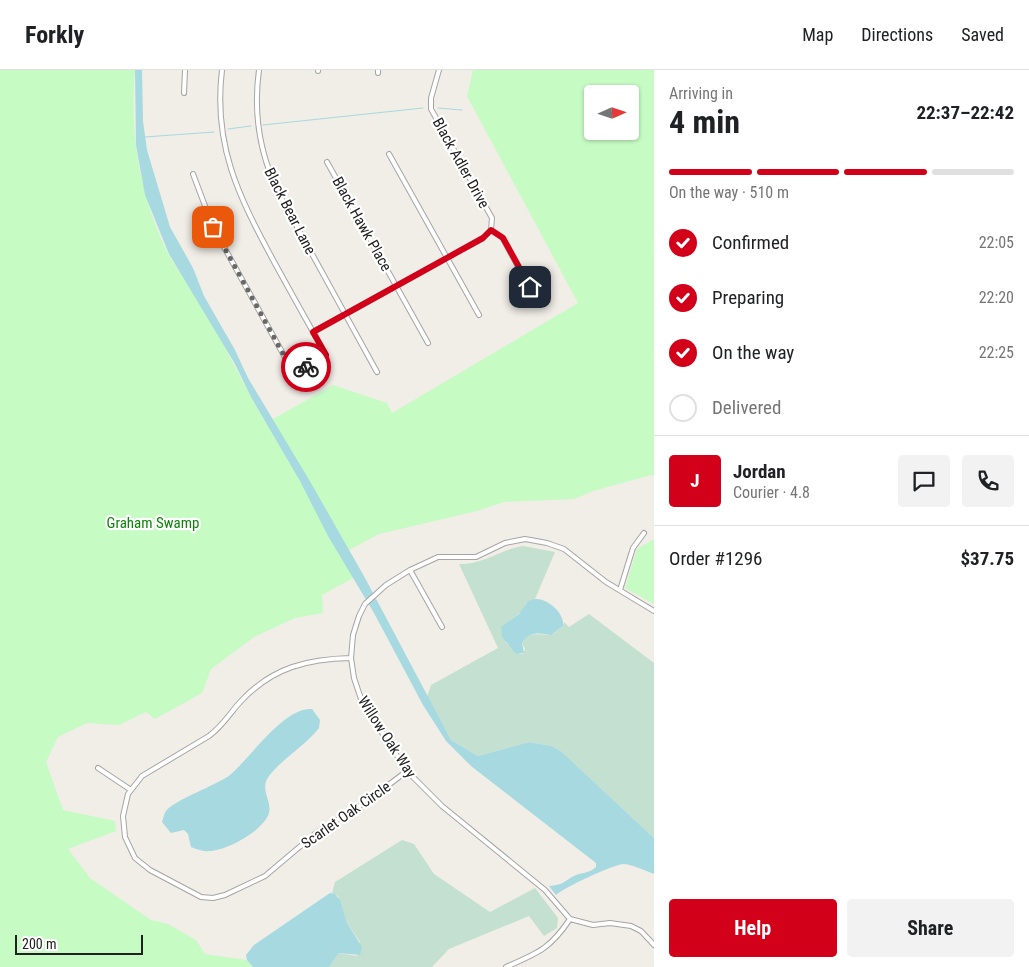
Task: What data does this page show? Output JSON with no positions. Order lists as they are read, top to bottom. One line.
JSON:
{"streets":{"street":["Black Adler Drive","Black Bear Lane","Black Hawk Place","Willow Oak Way","Scarlet Oak Circle"]},"crossings":[["Willow Oak Way","Scarlet Oak Circle"]],"parks":["Graham Swamp"],"scale_bar":"200 m","north":"right","page":{"header":"Forkly","nav":["Map","Directions","Saved"],"heading":["4 min","Arriving in","22:37–22:42"],"panel":["Jordan","Courier · 4.8","Order #1296","$37.75"],"bar":"On the way · 510 m","list":[["Confirmed","22:05"],["Preparing","22:20"],["On the way","22:25"],"Delivered"],"round":"J","buttons":["Help","Share"],"scale":"200 m"}}
